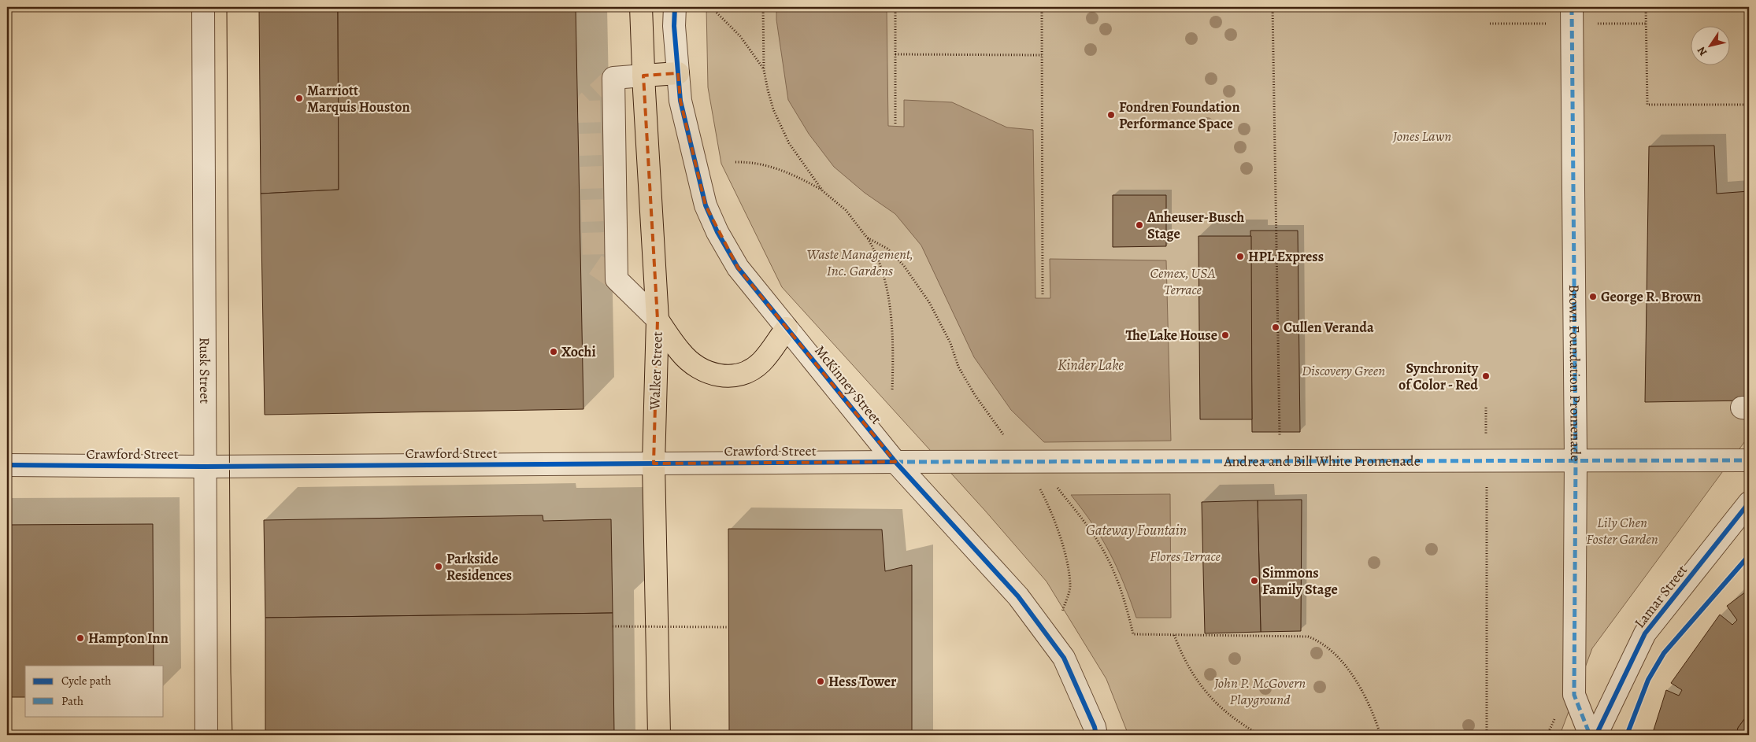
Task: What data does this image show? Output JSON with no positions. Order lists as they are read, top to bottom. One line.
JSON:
{"streets":{"main road":["Walker Street"],"street":["Rusk Street","Brown Foundation Promenade","McKinney Street","Crawford Street","Andrea and Bill White Promenade","Lamar Street"]},"crossings":[["Rusk Street","Crawford Street"],["Walker Street","Crawford Street"],["Brown Foundation Promenade","Andrea and Bill White Promenade"],["McKinney Street","Crawford Street"],["McKinney Street","Andrea and Bill White Promenade"],["Crawford Street","Andrea and Bill White Promenade"]],"water":["Kinder Lake","Gateway Fountain"],"parks":["Jones Lawn","Waste Management, Inc. Gardens","Cemex, USA Terrace","Discovery Green","Lily Chen Foster Garden","Flores Terrace","John P. McGovern Playground"],"places":["Marriott Marquis Houston","Fondren Foundation Performance Space","Anheuser-Busch Stage","HPL Express","George R. Brown","Cullen Veranda","The Lake House","Xochi","Synchronity of Color - Red","Parkside Residences","Simmons Family Stage","Hampton Inn","Hess Tower"],"legend":["Cycle path","Path"],"north":"bottom left"}
